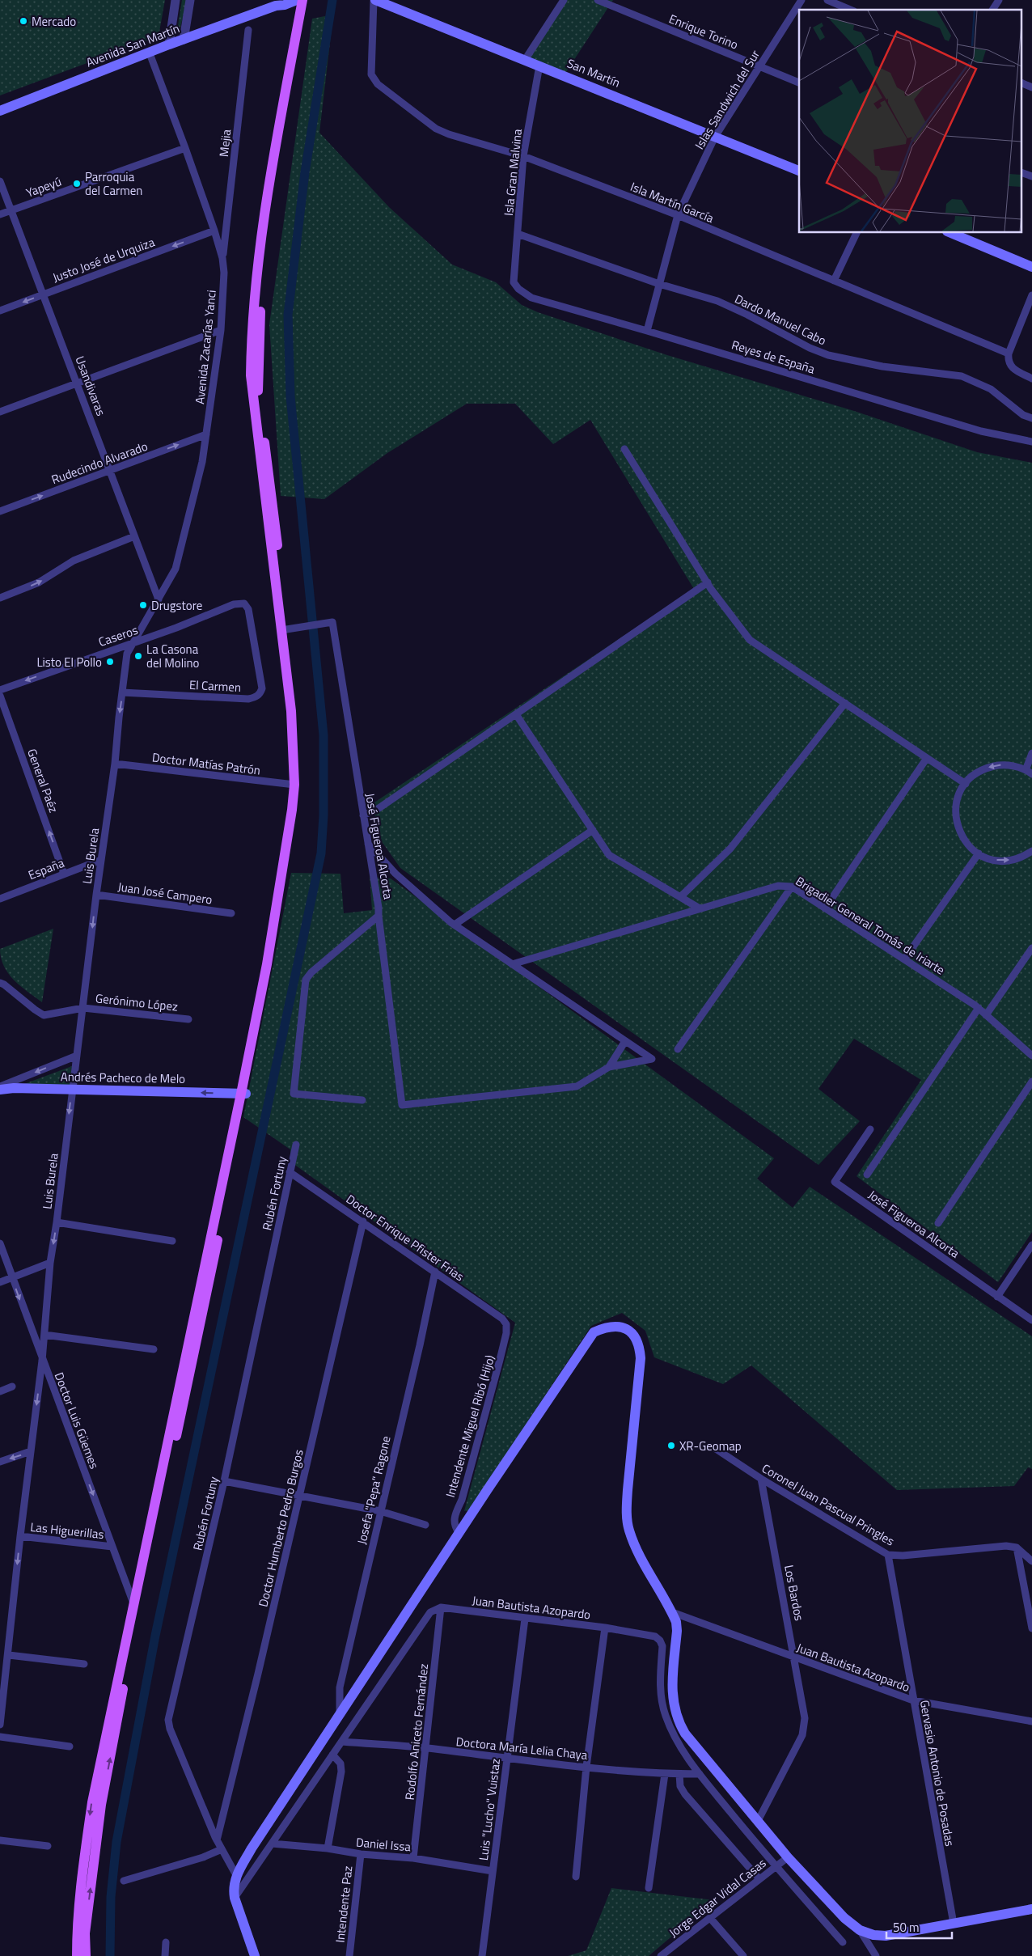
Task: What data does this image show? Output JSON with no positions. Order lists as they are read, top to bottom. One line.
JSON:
{"streets":{"main road":["Avenida San Martín","San Martín","Andrés Pacheco de Melo"],"street":["Enrique Torino","Islas Sandwich del Sur","Mejia","Isla Gran Malvina","Yapeyú","Isla Martín García","Justo José de Urquiza","Dardo Manuel Cabo","Avenida Zacarías Yanci","Reyes de España","Usandivaras","Rudecindo Alvarado","Caseros","El Carmen","Doctor Matías Patrón","General Paéz","José Figueroa Alcorta","Luis Burela","España","Juan José Campero","Brigadier General Tomás de Iriarte","Gerónimo López","Rubén Fortuny","Doctor Enrique Pfister Frías","Doctor Luis Güemes","Intendente Miguel Ribó (Hijo)","Josefa \"Pepa\" Ragone","Coronel Juan Pascual Pringles","Doctor Humberto Pedro Burgos","Las Higuerillas","Los Bardos","Juan Bautista Azopardo","Rodolfo Aniceto Fernández","Doctora María Lelia Chaya","Gervasio Antonio de Posadas","Luis \"Lucho\" Vuistaz","Daniel Issa","Jorge Edgar Vidal Casas","Intendente Paz"]},"crossings":[["Enrique Torino","Islas Sandwich del Sur"],["Avenida San Martín","Avenida Zacarías Yanci"],["San Martín","Islas Sandwich del Sur"],["San Martín","Isla Gran Malvina"],["San Martín","Isla Martín García"],["Islas Sandwich del Sur","Isla Martín García"],["Islas Sandwich del Sur","Dardo Manuel Cabo"],["Islas Sandwich del Sur","Reyes de España"],["Mejia","Avenida Zacarías Yanci"],["Isla Gran Malvina","Isla Martín García"],["Isla Gran Malvina","Dardo Manuel Cabo"],["Isla Gran Malvina","Reyes de España"],["Yapeyú","Avenida Zacarías Yanci"],["Yapeyú","Usandivaras"],["Justo José de Urquiza","Avenida Zacarías Yanci"],["Justo José de Urquiza","Usandivaras"],["Avenida Zacarías Yanci","Usandivaras"],["Avenida Zacarías Yanci","Rudecindo Alvarado"],["Avenida Zacarías Yanci","Caseros"],["Avenida Zacarías Yanci","Luis Burela"],["Usandivaras","Rudecindo Alvarado"],["Caseros","El Carmen"],["Caseros","Luis Burela"],["El Carmen","Luis Burela"],["Doctor Matías Patrón","Luis Burela"],["General Paéz","España"],["Luis Burela","España"],["Luis Burela","Juan José Campero"],["Luis Burela","Gerónimo López"],["Luis Burela","Andrés Pacheco de Melo"],["Luis Burela","Doctor Luis Güemes"],["Luis Burela","Las Higuerillas"],["Rubén Fortuny","Doctor Enrique Pfister Frías"],["Rubén Fortuny","Doctor Humberto Pedro Burgos"],["Doctor Enrique Pfister Frías","Intendente Miguel Ribó (Hijo)"],["Doctor Enrique Pfister Frías","Josefa \"Pepa\" Ragone"],["Doctor Enrique Pfister Frías","Doctor Humberto Pedro Burgos"],["Doctor Luis Güemes","Las Higuerillas"],["Coronel Juan Pascual Pringles","Los Bardos"],["Coronel Juan Pascual Pringles","Gervasio Antonio de Posadas"],["Los Bardos","Juan Bautista Azopardo"],["Juan Bautista Azopardo","Rodolfo Aniceto Fernández"],["Juan Bautista Azopardo","Doctora María Lelia Chaya"],["Juan Bautista Azopardo","Gervasio Antonio de Posadas"],["Juan Bautista Azopardo","Luis \"Lucho\" Vuistaz"],["Rodolfo Aniceto Fernández","Doctora María Lelia Chaya"],["Rodolfo Aniceto Fernández","Daniel Issa"],["Doctora María Lelia Chaya","Luis \"Lucho\" Vuistaz"],["Luis \"Lucho\" Vuistaz","Daniel Issa"],["Daniel Issa","Intendente Paz"]],"one_way":["Justo José de Urquiza","Rudecindo Alvarado","Caseros","General Paéz","Luis Burela","Andrés Pacheco de Melo","Doctor Luis Güemes"],"places":["Mercado","Parroquia del Carmen","Drugstore","La Casona del Molino","Listo El Pollo","XR-Geomap"],"scale_bar":"50 m"}
